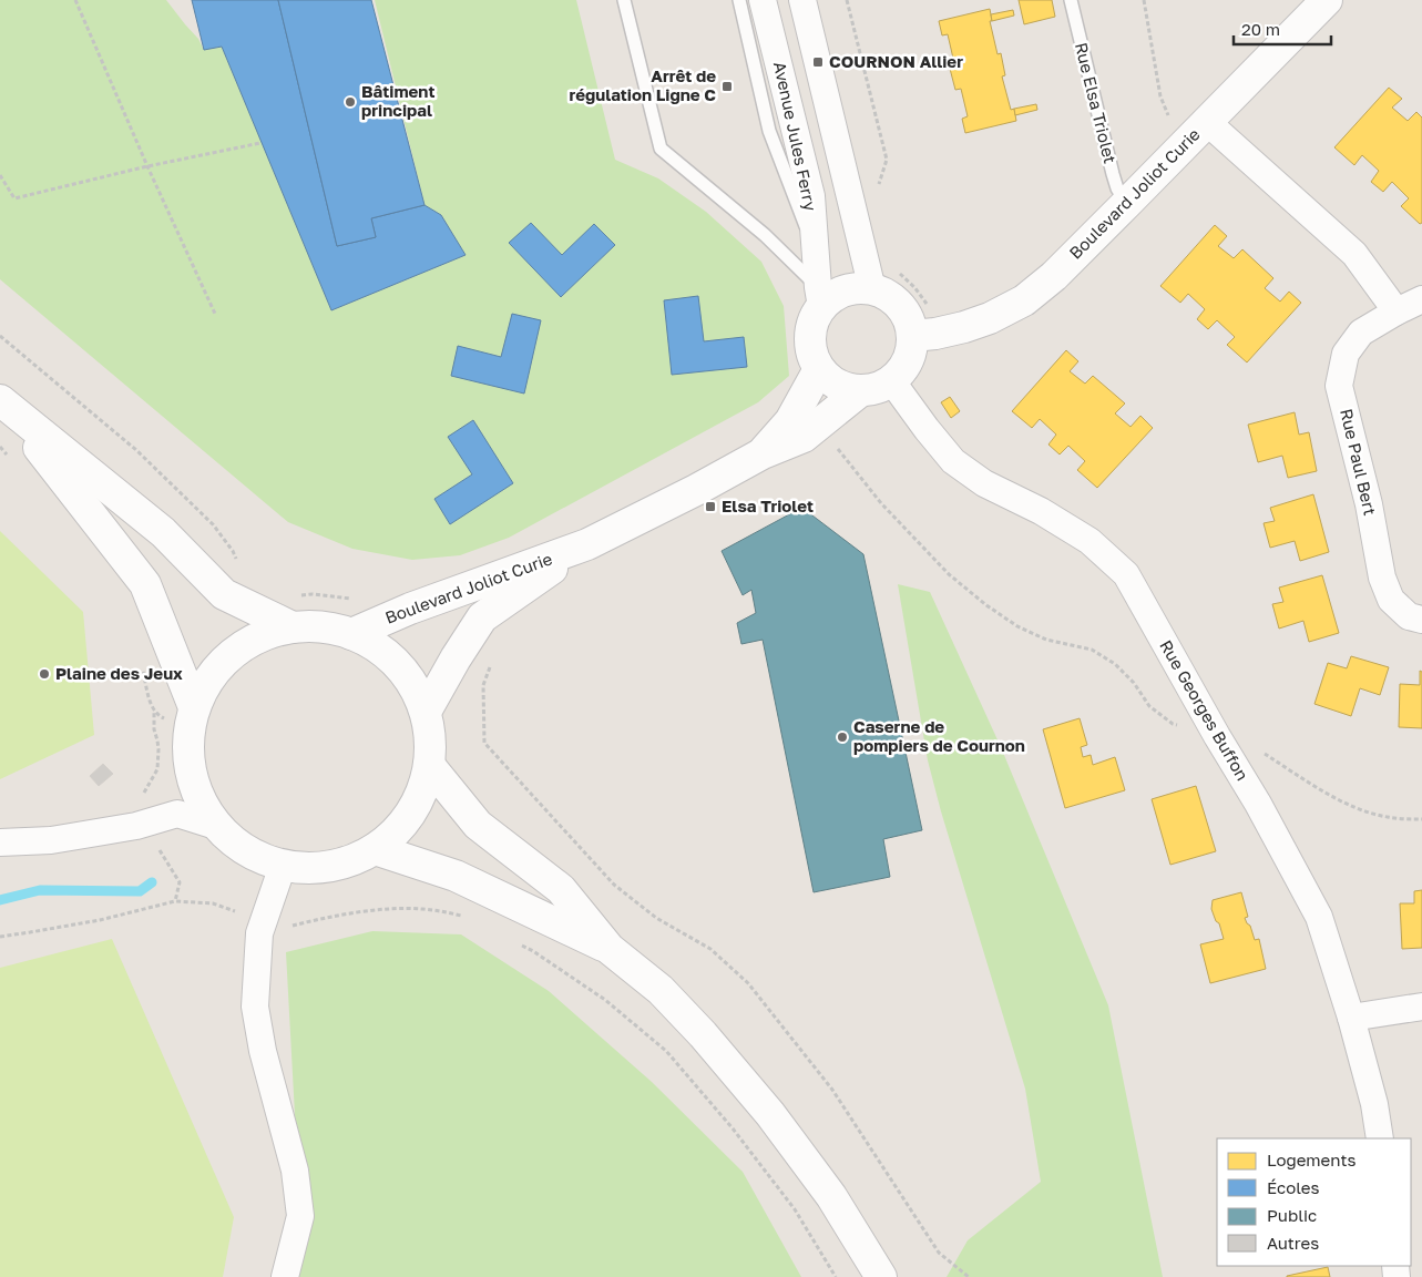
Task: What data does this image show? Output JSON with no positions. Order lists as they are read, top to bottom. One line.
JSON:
{"streets":{"main road":["Boulevard Joliot Curie"],"street":["Avenue Jules Ferry","Rue Paul Bert","Rue Georges Buffon"],"lane":["Rue Elsa Triolet"]},"crossings":[["Rue Elsa Triolet","Boulevard Joliot Curie"],["Avenue Jules Ferry","Boulevard Joliot Curie"],["Avenue Jules Ferry","Rue Georges Buffon"],["Boulevard Joliot Curie","Rue Georges Buffon"]],"places":{"transit":["COURNON Allier","Arrêt de régulation Ligne C","Elsa Triolet"],"other":["Bâtiment principal","Plaine des Jeux","Caserne de pompiers de Cournon"]},"legend":["Logements","Écoles","Public","Autres"],"scale_bar":"20 m"}
